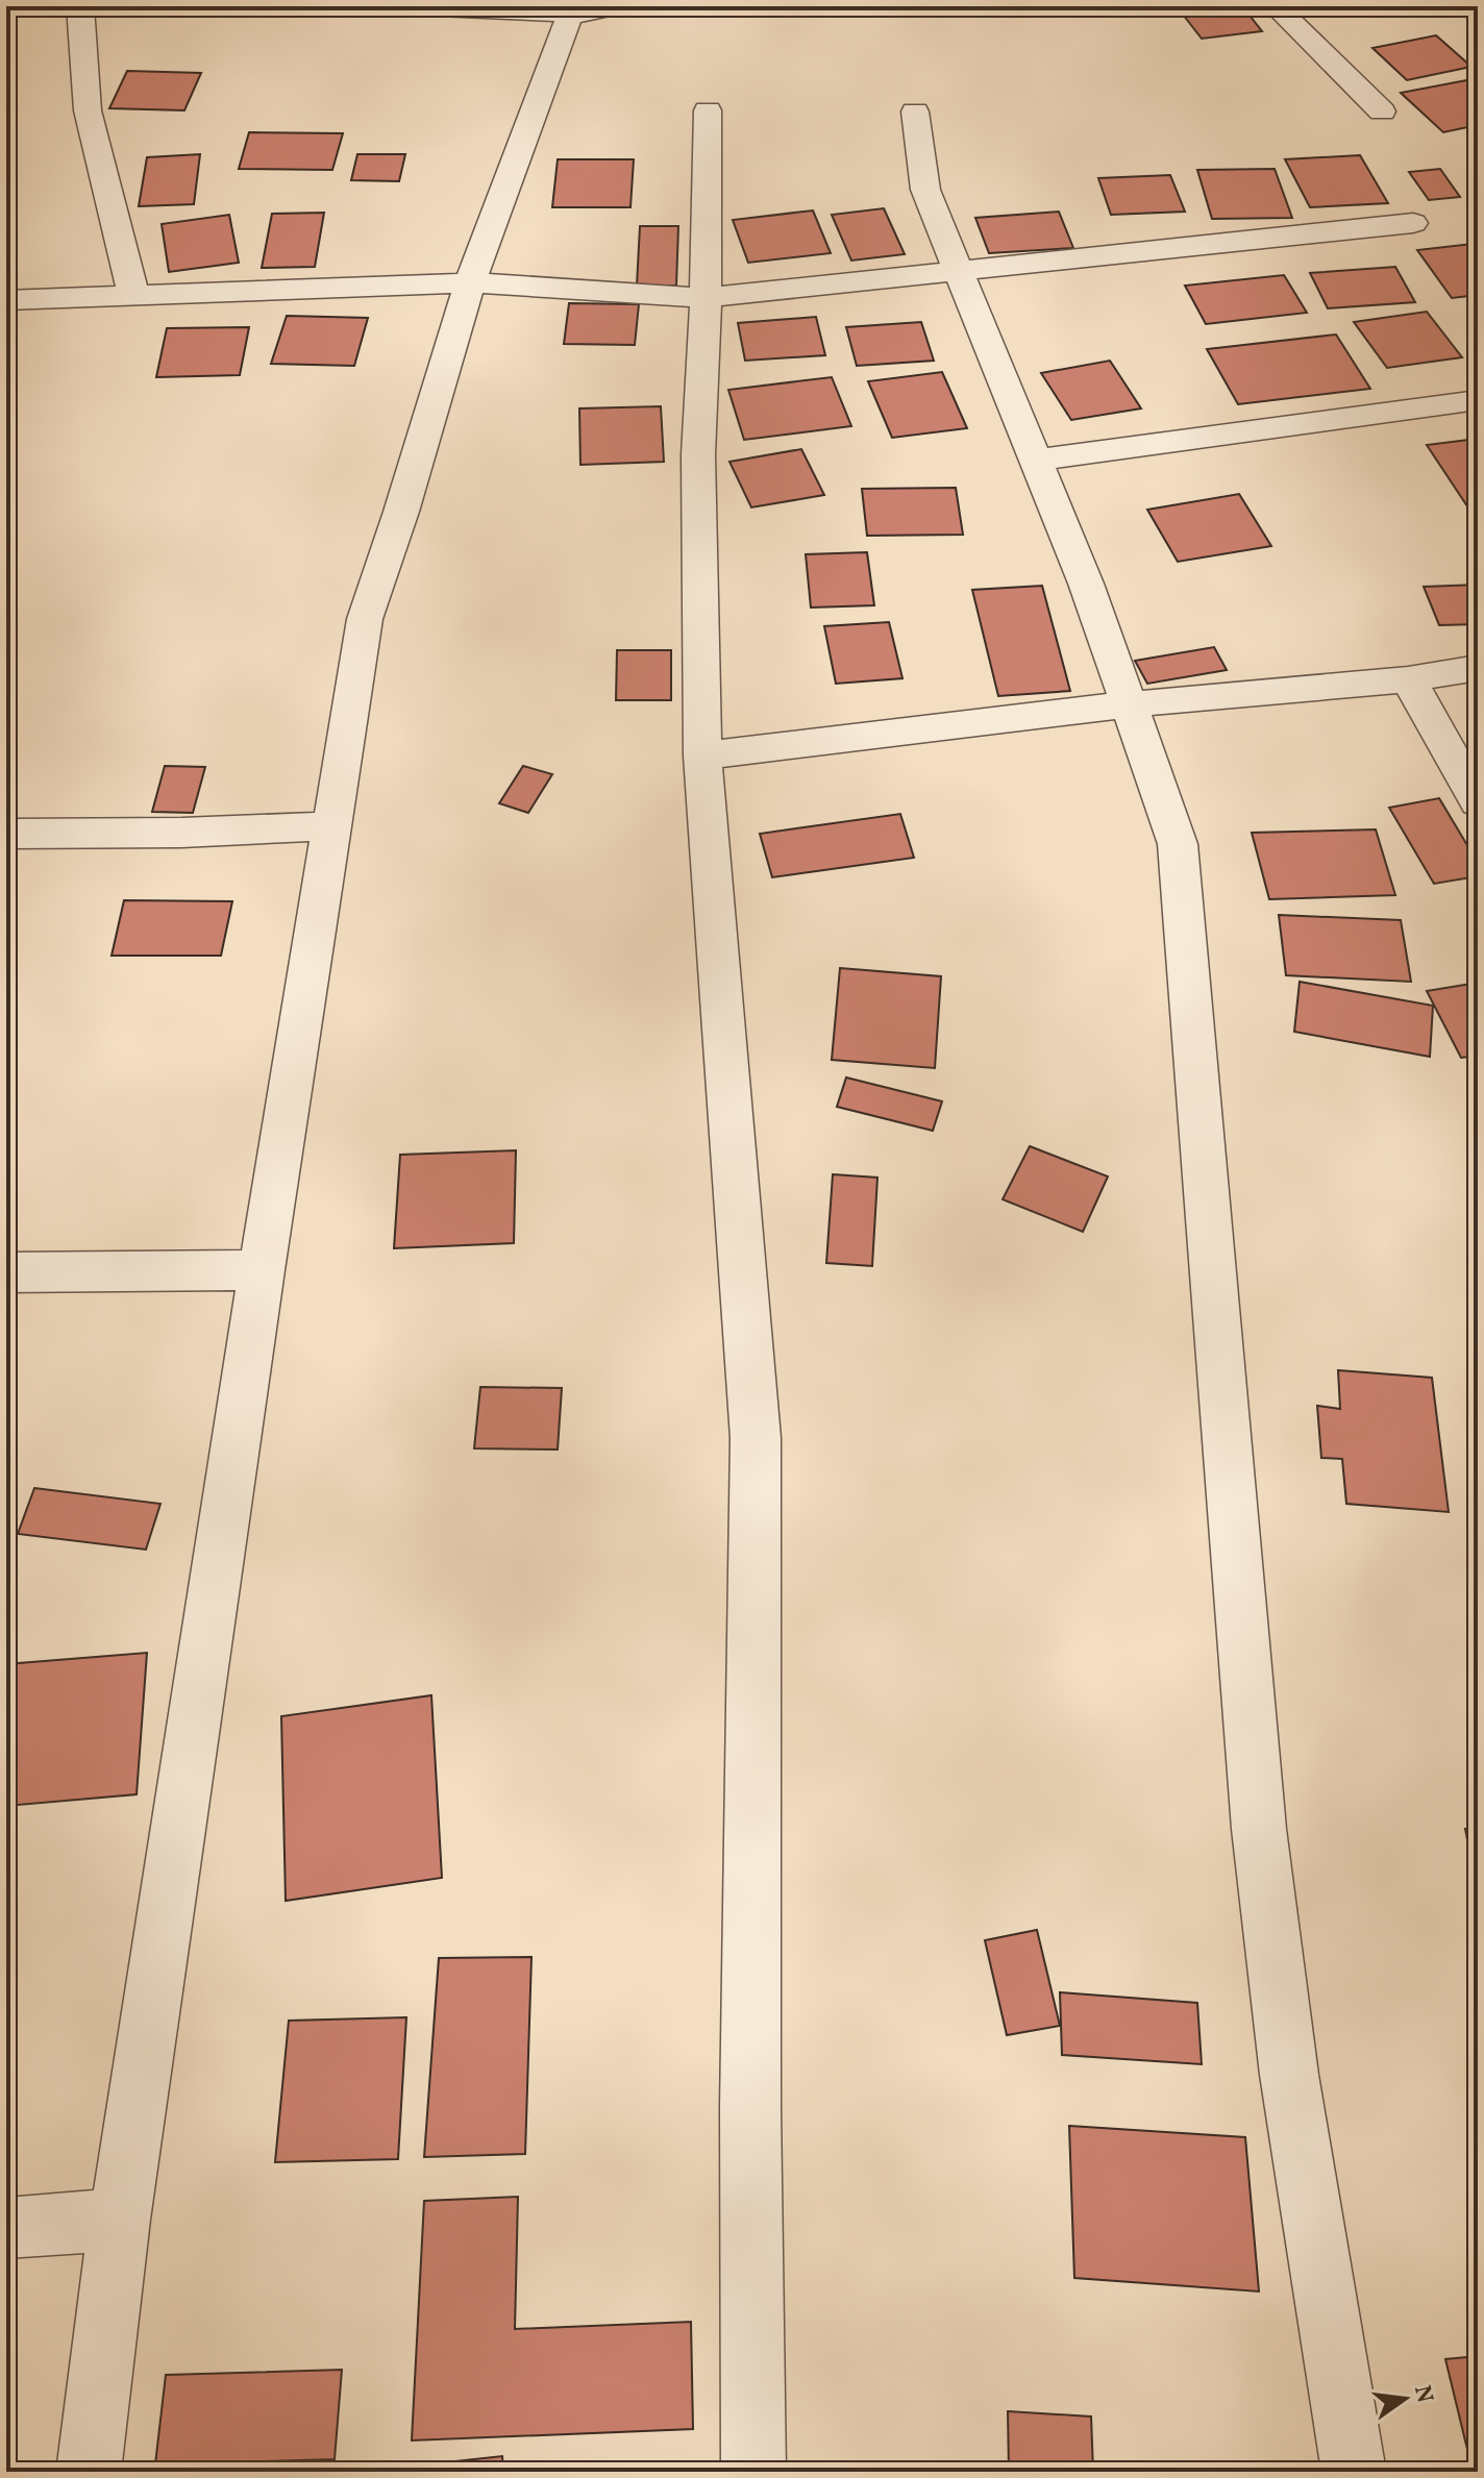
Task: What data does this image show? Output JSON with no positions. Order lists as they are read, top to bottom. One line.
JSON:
{"north":"right"}
